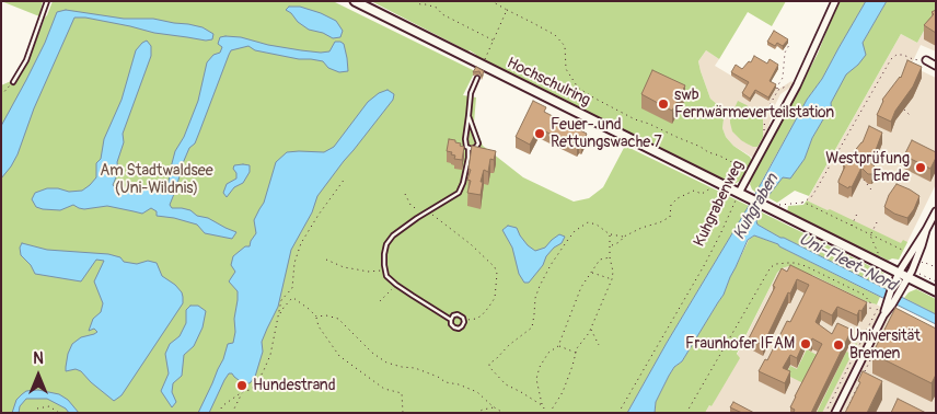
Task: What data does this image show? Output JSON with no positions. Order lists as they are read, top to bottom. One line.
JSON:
{"streets":{"street":["Hochschulring","Kuhgrabenweg"]},"crossings":[["Hochschulring","Kuhgrabenweg"]],"water":["Kuhgraben","Uni-Fleet-Nord"],"parks":["Am Stadtwaldsee (Uni-Wildnis)"],"places":["swb Fernwärmeverteilstation","Feuer- und Rettungswache 7","Westprüfung Emde","Fraunhofer IFAM","Universität Bremen","Hundestrand"],"north":"top"}
